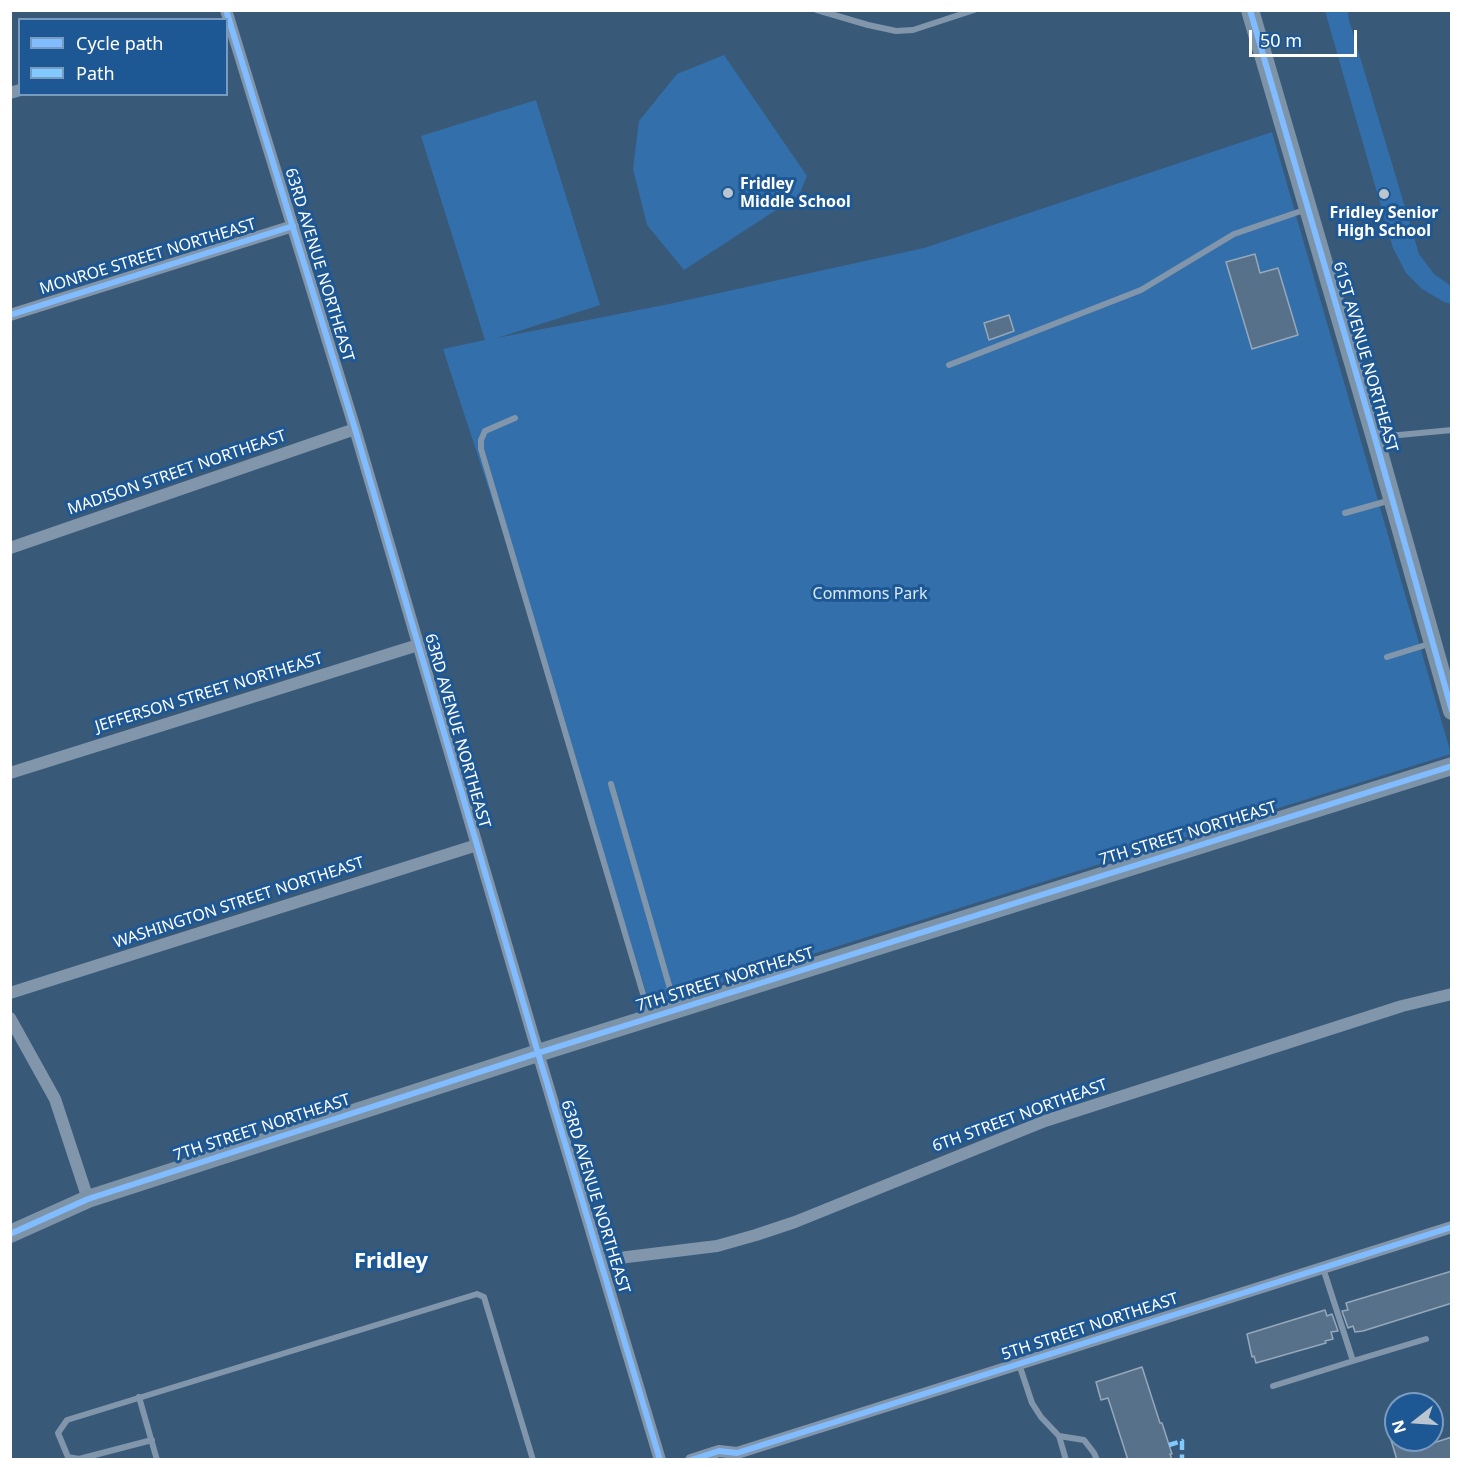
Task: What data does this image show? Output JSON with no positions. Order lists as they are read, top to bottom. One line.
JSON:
{"streets":{"street":["MONROE STREET NORTHEAST","63RD AVENUE NORTHEAST","61ST AVENUE NORTHEAST","MADISON STREET NORTHEAST","JEFFERSON STREET NORTHEAST","7TH STREET NORTHEAST","WASHINGTON STREET NORTHEAST","6TH STREET NORTHEAST","5TH STREET NORTHEAST"]},"crossings":[["MONROE STREET NORTHEAST","63RD AVENUE NORTHEAST"],["63RD AVENUE NORTHEAST","MADISON STREET NORTHEAST"],["63RD AVENUE NORTHEAST","JEFFERSON STREET NORTHEAST"],["63RD AVENUE NORTHEAST","7TH STREET NORTHEAST"],["63RD AVENUE NORTHEAST","WASHINGTON STREET NORTHEAST"],["63RD AVENUE NORTHEAST","6TH STREET NORTHEAST"]],"districts":["Fridley"],"parks":["Commons Park"],"places":["Fridley Middle School","Fridley Senior High School"],"legend":["Cycle path","Path"],"scale_bar":"50 m","north":"left"}
